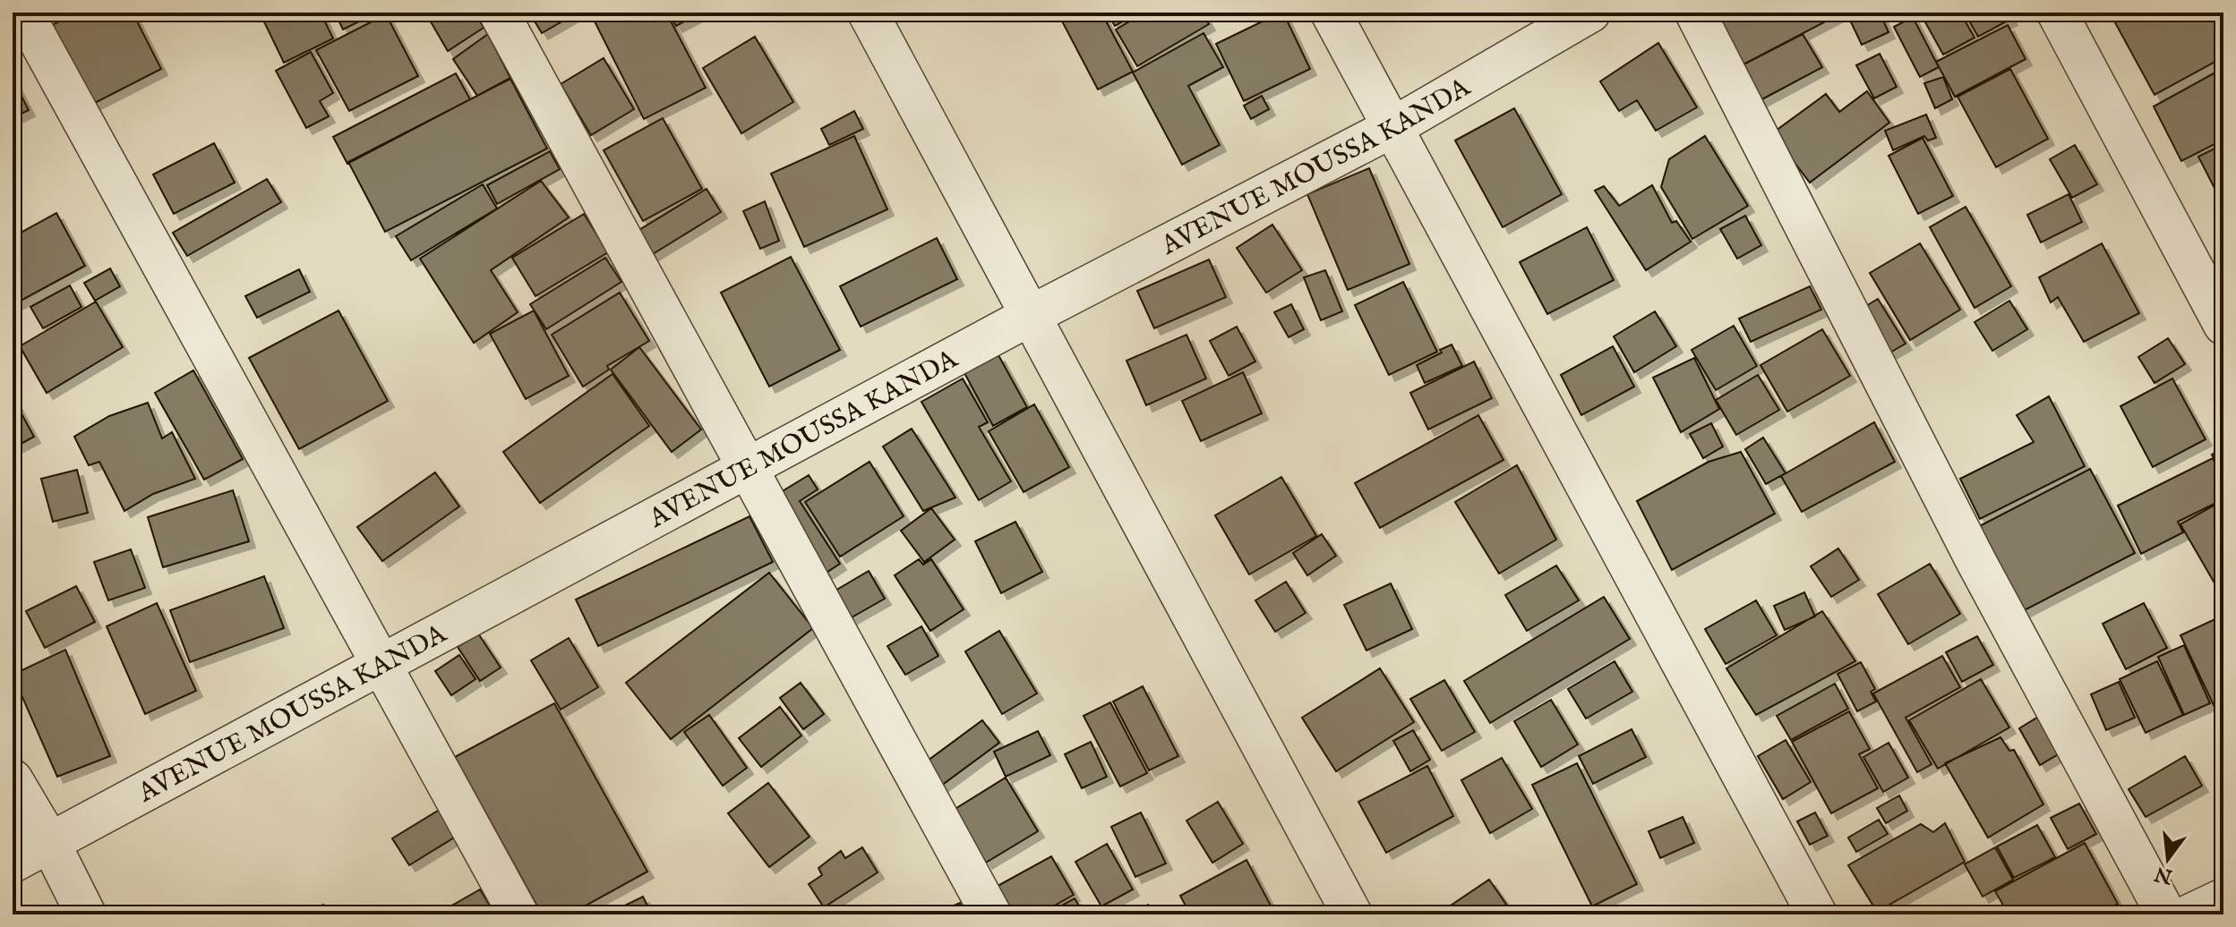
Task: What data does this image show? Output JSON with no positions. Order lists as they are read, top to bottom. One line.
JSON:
{"streets":{"street":["AVENUE MOUSSA KANDA"]},"north":"bottom"}
